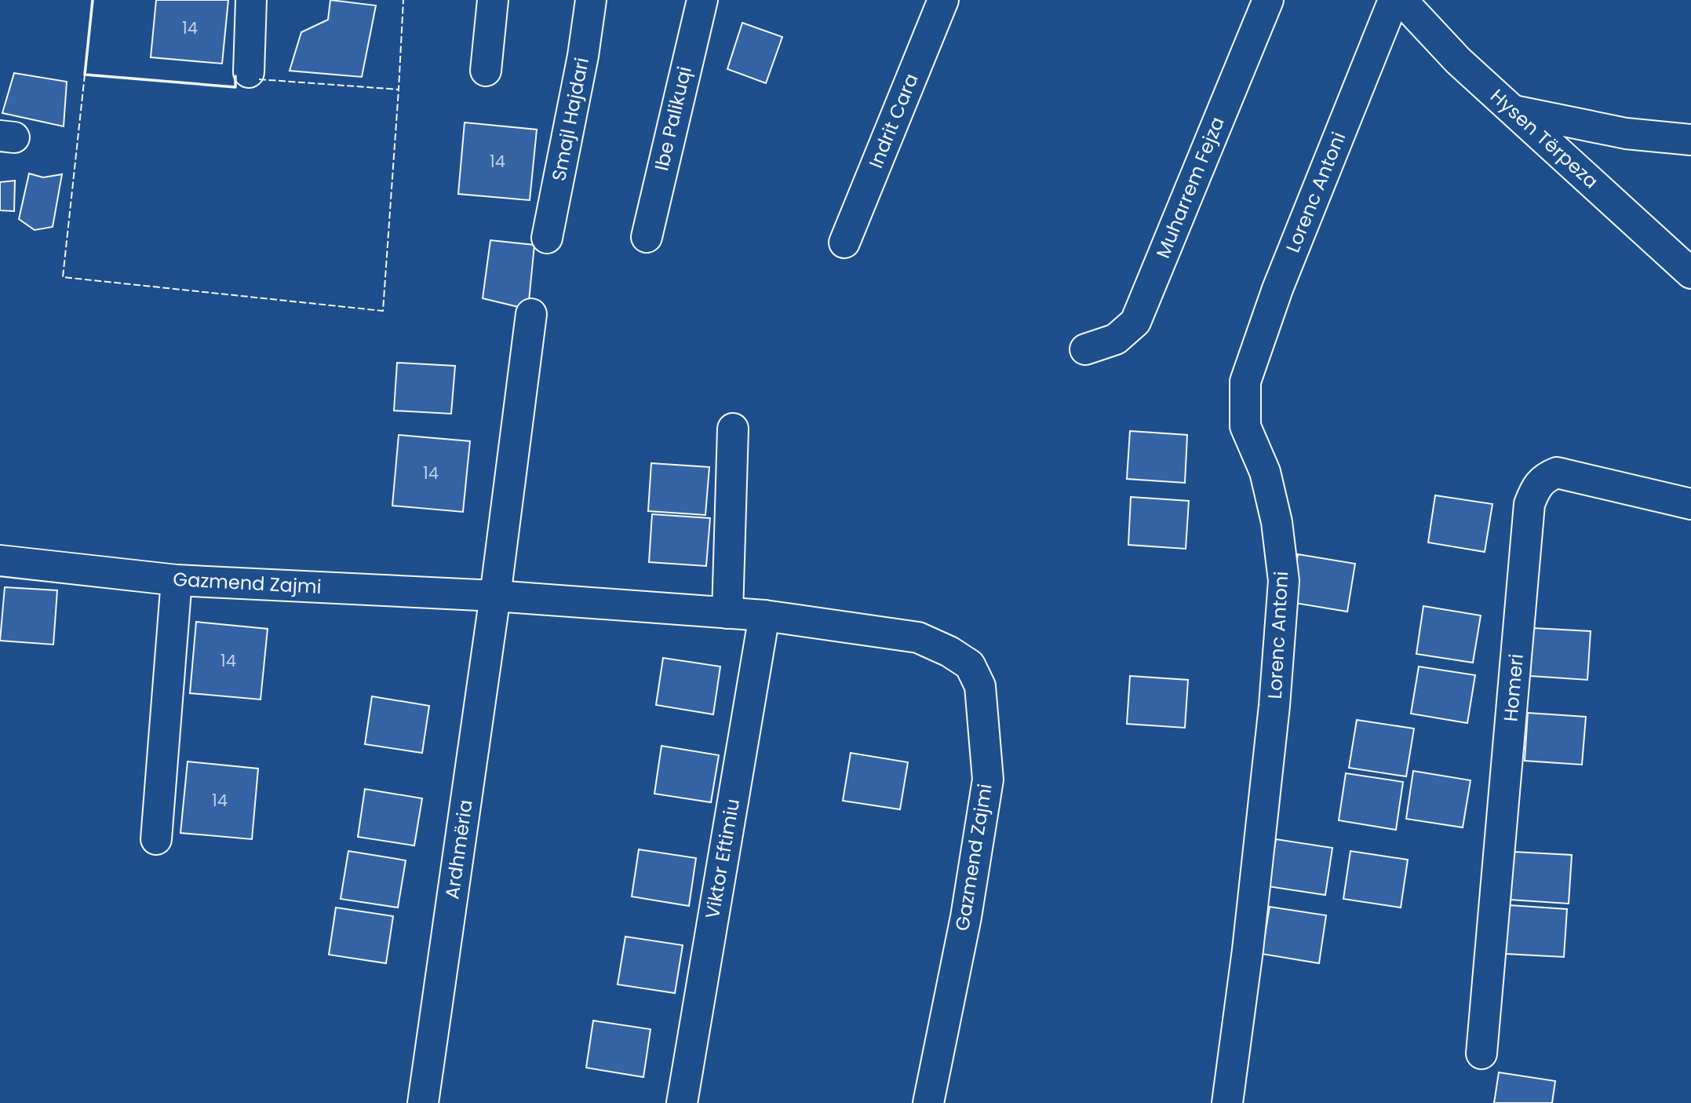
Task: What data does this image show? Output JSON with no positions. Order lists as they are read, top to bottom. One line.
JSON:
{"streets":{"street":["Ibe Palikuqi","Smajl Hajdari","Indrit Cara","Hysen Tërpeza","Muharrem Fejza","Lorenc Antoni","Gazmend Zajmi","Homeri","Ardhmëria","Viktor Eftimiu"]},"crossings":[["Gazmend Zajmi","Ardhmëria"],["Gazmend Zajmi","Viktor Eftimiu"]],"house_numbers":["14","14","14","14","14"]}
